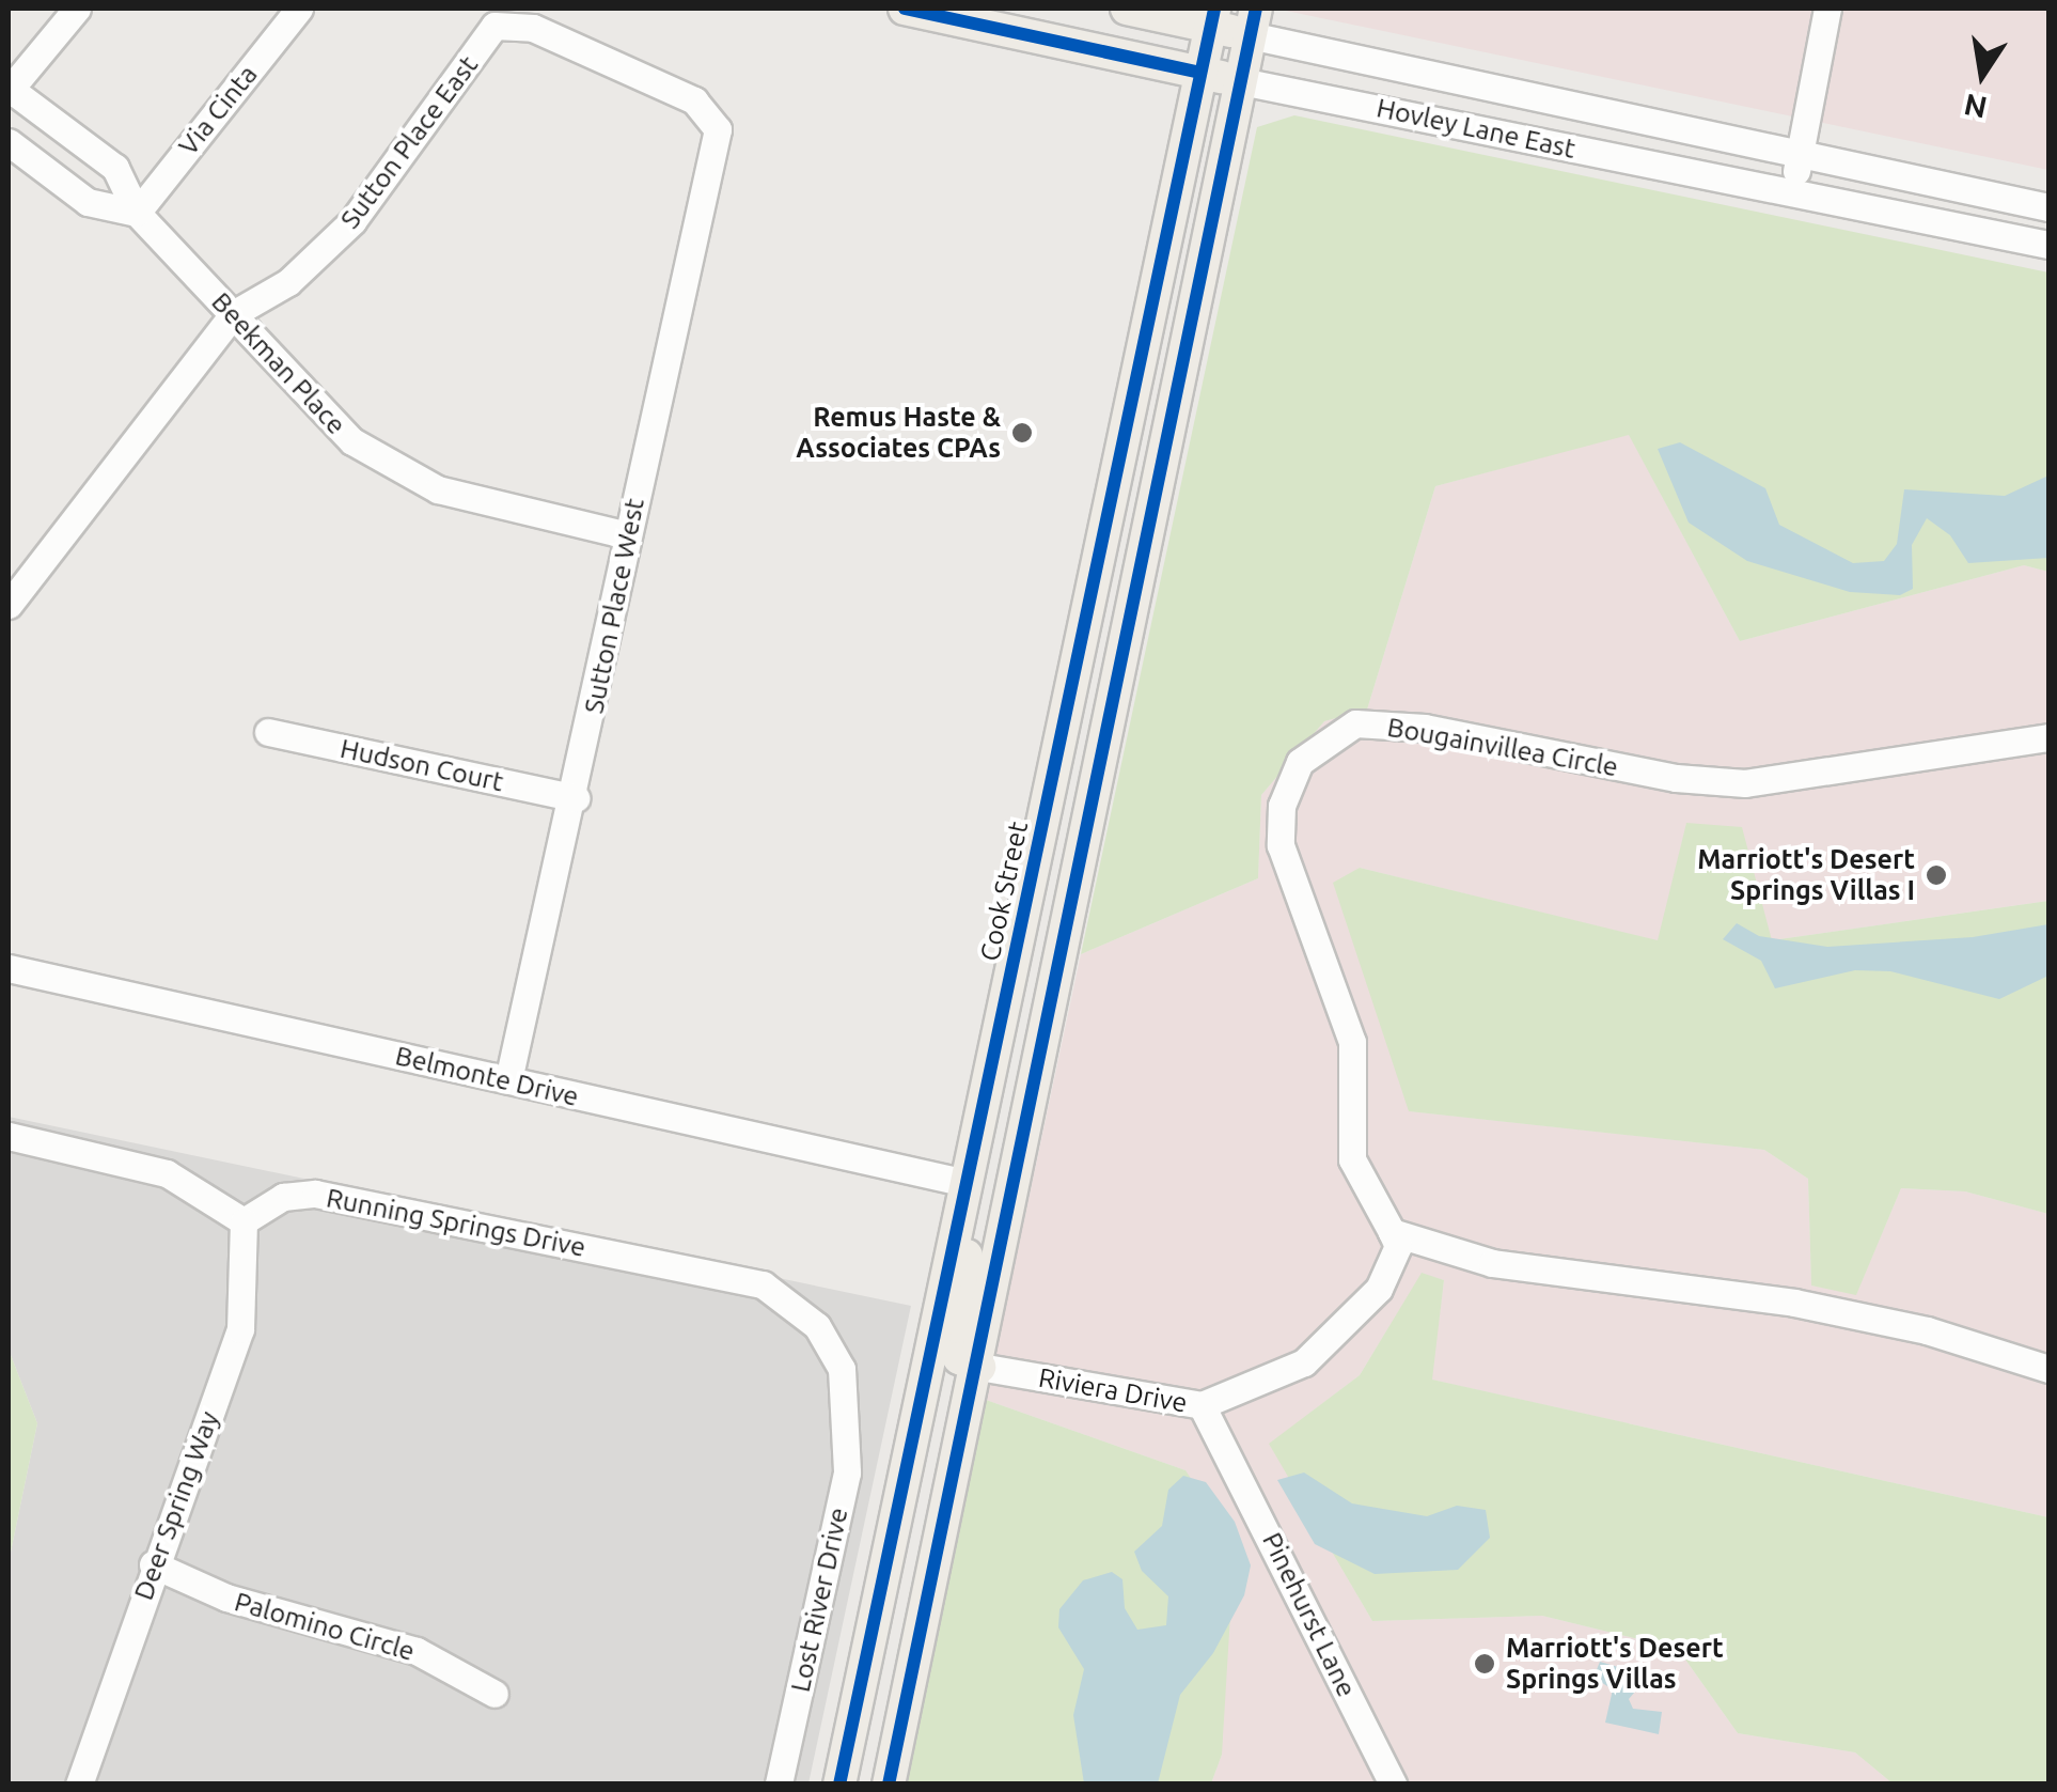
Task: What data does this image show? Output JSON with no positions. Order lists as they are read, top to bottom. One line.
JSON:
{"streets":{"main road":["Hovley Lane East","Cook Street"],"street":["Via Cinta","Sutton Place East","Beekman Place","Sutton Place West","Bougainvillea Circle","Hudson Court","Belmonte Drive","Running Springs Drive","Riviera Drive","Deer Spring Way","Lost River Drive","Pinehurst Lane","Palomino Circle"]},"crossings":[["Via Cinta","Beekman Place"],["Hovley Lane East","Cook Street"],["Sutton Place East","Beekman Place"],["Sutton Place East","Sutton Place West"],["Beekman Place","Sutton Place West"],["Sutton Place West","Hudson Court"],["Sutton Place West","Belmonte Drive"],["Cook Street","Belmonte Drive"],["Running Springs Drive","Deer Spring Way"],["Running Springs Drive","Lost River Drive"],["Riviera Drive","Pinehurst Lane"],["Deer Spring Way","Palomino Circle"]],"places":["Remus Haste & Associates CPAs","Marriott's Desert Springs Villas I","Marriott's Desert Springs Villas"],"north":"bottom"}
